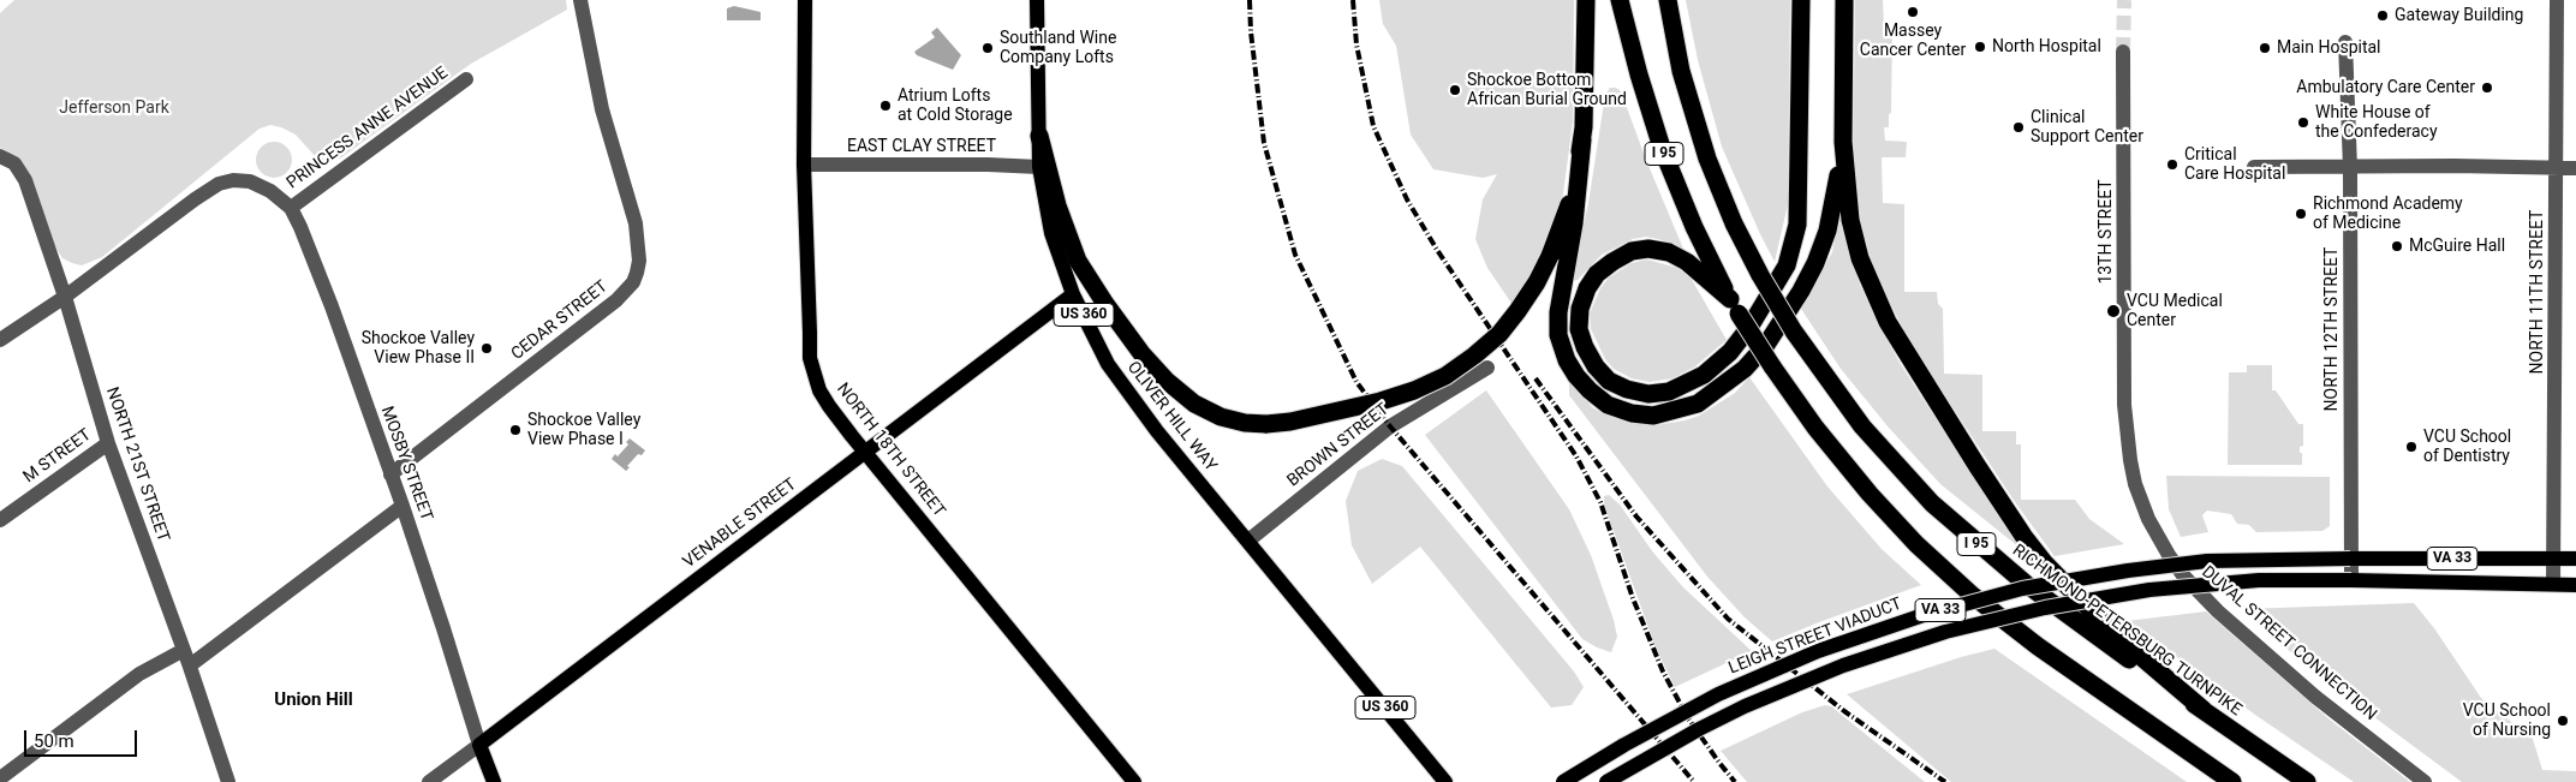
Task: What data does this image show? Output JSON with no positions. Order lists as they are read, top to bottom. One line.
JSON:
{"streets":{"highway":["I 95","RICHMOND-PETERSBURG TURNPIKE"],"main road":["US 360","OLIVER HILL WAY","NORTH 18TH STREET","MOSBY STREET","VENABLE STREET","VA 33","LEIGH STREET VIADUCT"],"street":["PRINCESS ANNE AVENUE","EAST CLAY STREET","13TH STREET","NORTH 11TH STREET","CEDAR STREET","NORTH 12TH STREET","BROWN STREET","M STREET","NORTH 21ST STREET","DUVAL STREET CONNECTION"]},"crossings":[["PRINCESS ANNE AVENUE","MOSBY STREET"],["EAST CLAY STREET","OLIVER HILL WAY"],["EAST CLAY STREET","NORTH 18TH STREET"],["13TH STREET","DUVAL STREET CONNECTION"],["NORTH 11TH STREET","VA 33"],["CEDAR STREET","MOSBY STREET"],["NORTH 12TH STREET","VA 33"],["NORTH 12TH STREET","LEIGH STREET VIADUCT"],["OLIVER HILL WAY","BROWN STREET"],["OLIVER HILL WAY","VENABLE STREET"],["NORTH 18TH STREET","VENABLE STREET"],["M STREET","NORTH 21ST STREET"],["MOSBY STREET","NORTH 21ST STREET"],["MOSBY STREET","VENABLE STREET"],["VA 33","LEIGH STREET VIADUCT"]],"districts":["Union Hill"],"parks":["Jefferson Park"],"places":["Massey Cancer Center","Gateway Building","North Hospital","Southland Wine Company Lofts","Main Hospital","Ambulatory Care Center","Shockoe Bottom African Burial Ground","Atrium Lofts at Cold Storage","White House of the Confederacy","Clinical Support Center","Critical Care Hospital","Richmond Academy of Medicine","McGuire Hall","VCU Medical Center","Shockoe Valley View Phase II","Shockoe Valley View Phase I","VCU School of Dentistry","VCU School of Nursing"],"scale_bar":"50 m"}
